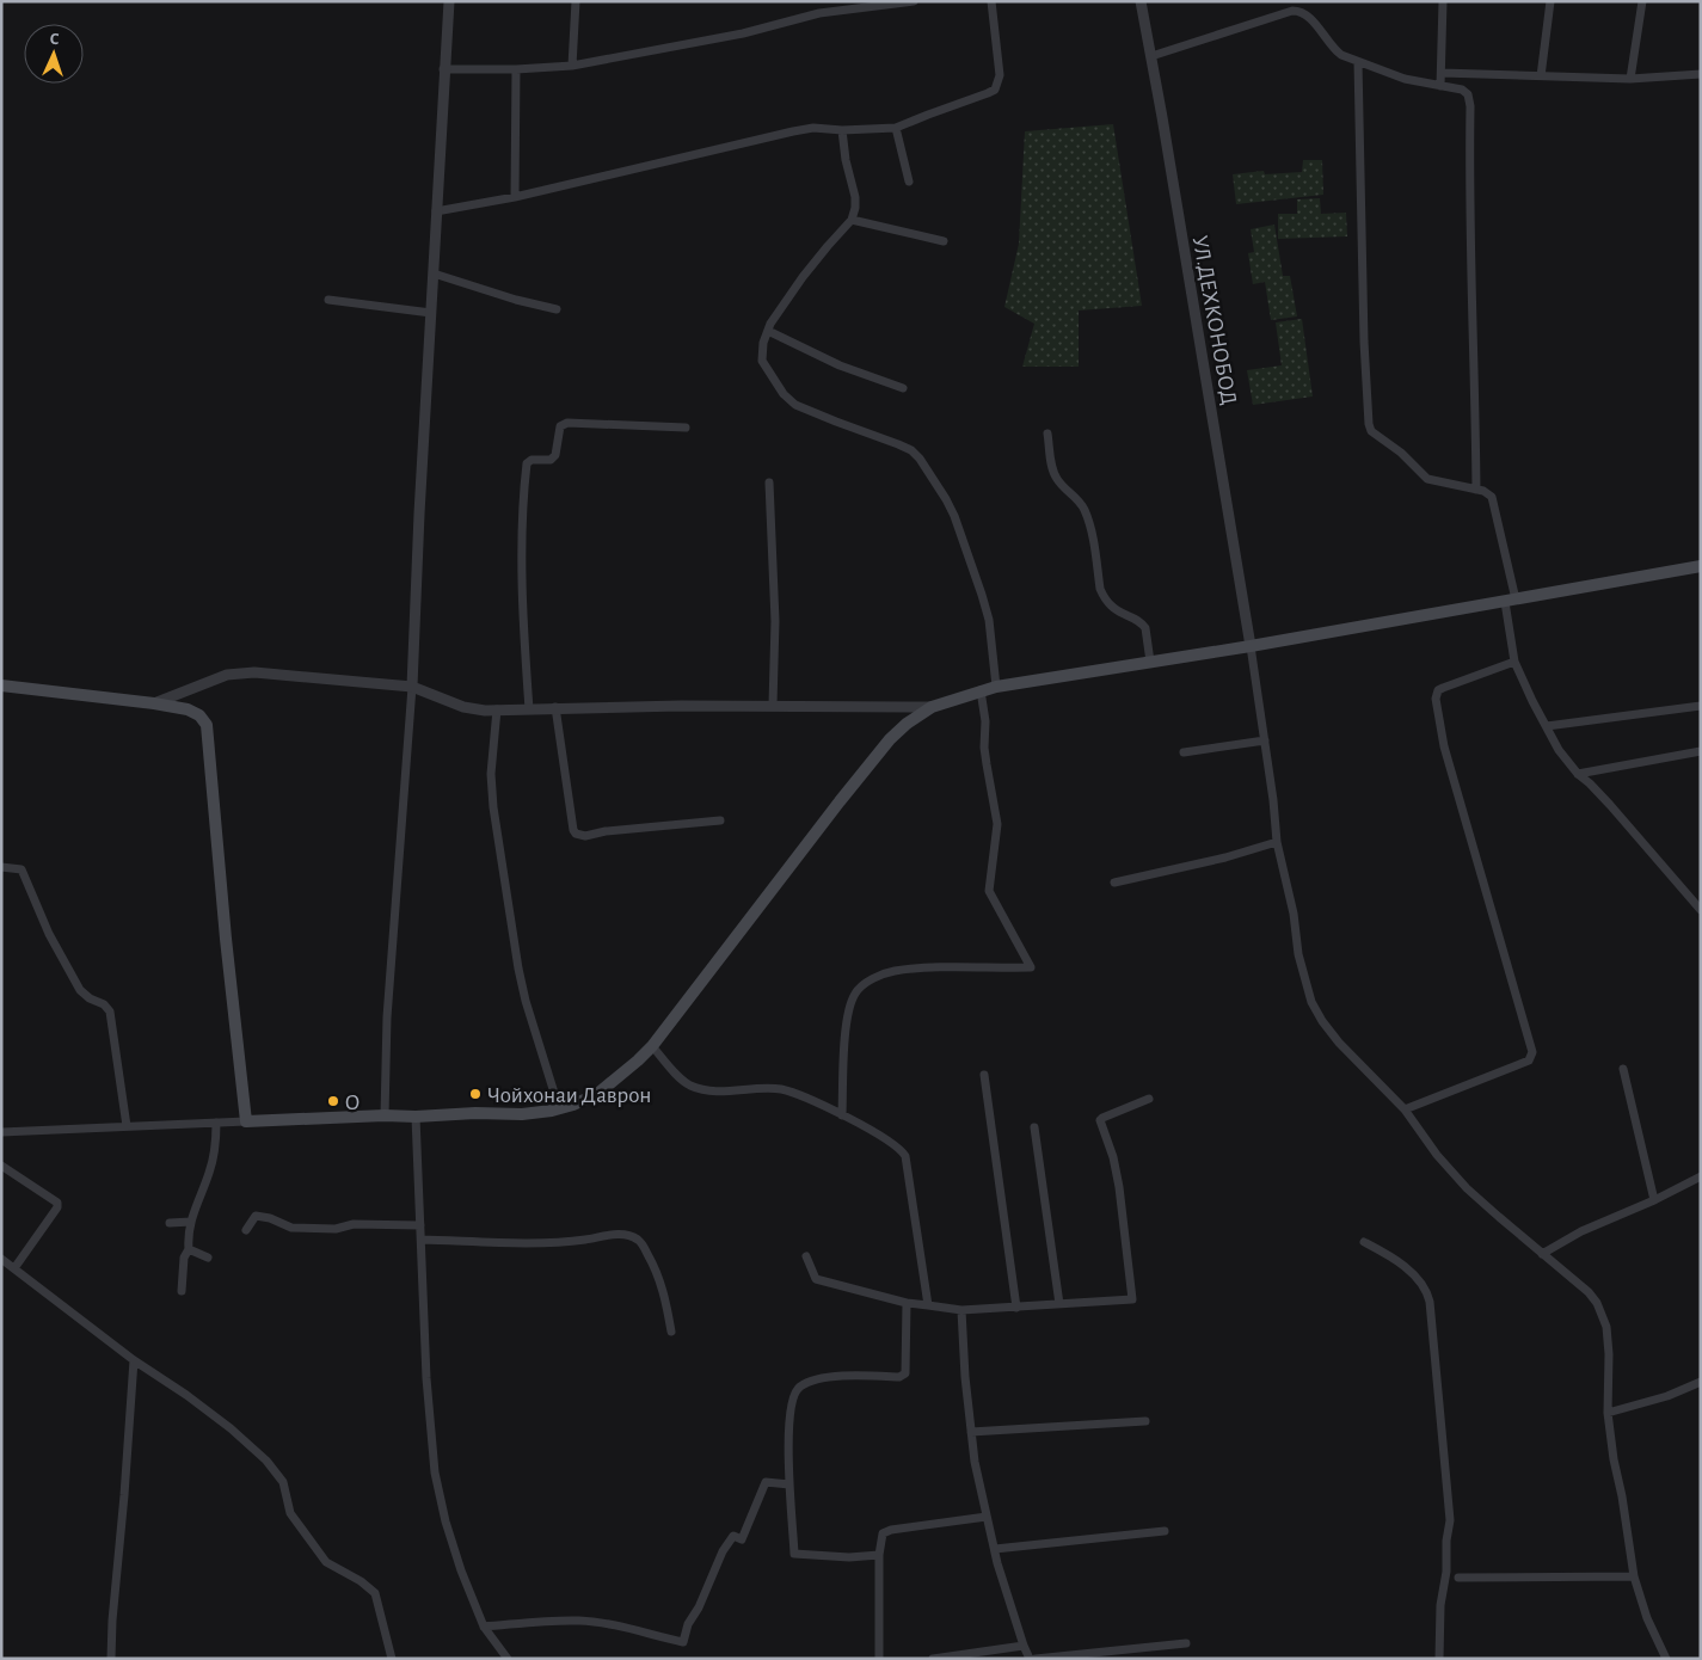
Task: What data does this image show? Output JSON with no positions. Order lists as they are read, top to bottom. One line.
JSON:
{"streets":{"street":["УЛ.ДЕХКОНОБОД"]},"places":["Чойхонаи Даврон","O"],"north":"top"}
